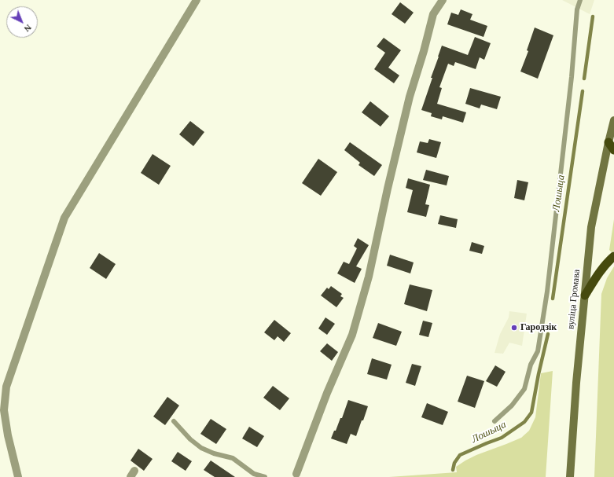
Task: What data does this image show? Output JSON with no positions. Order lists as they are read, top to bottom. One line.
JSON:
{"streets":{"main road":["вуліца Громава"]},"water":["Лошыца"],"places":["Гародзік"],"north":"bottom right"}
